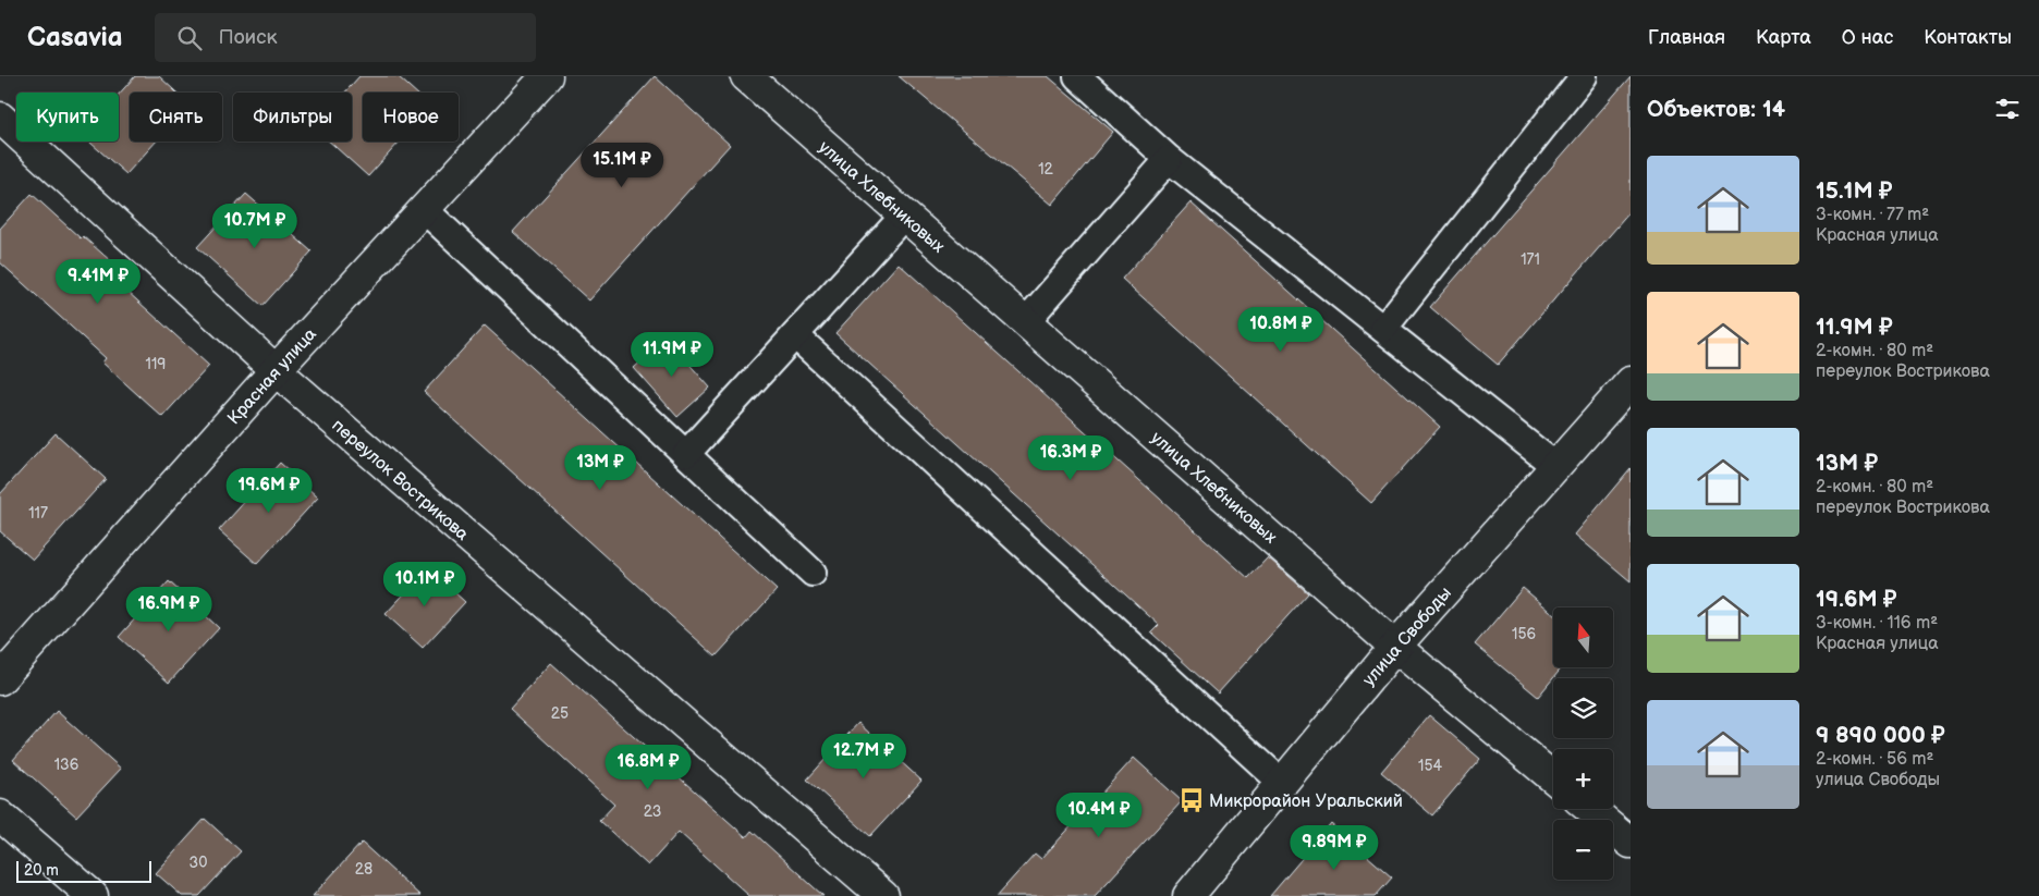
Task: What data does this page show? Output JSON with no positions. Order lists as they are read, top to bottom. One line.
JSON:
{"streets":{"street":["улица Хлебниковых","Красная улица","переулок Вострикова","улица Свободы"]},"crossings":[["улица Хлебниковых","улица Свободы"],["Красная улица","переулок Вострикова"]],"places":{"bus stop":["Микрорайон Уральский"]},"house_numbers":["12","171","119","117","156","25","136","154","23","30","28"],"scale_bar":"20 m","north":"top","page":{"header":"Casavia","search":"Поиск","nav":["Главная","Карта","О нас","Контакты"],"heading":"Объектов: 14","chip":["Купить","Снять","Фильтры","Новое"],"list":[{"name":"15.1M ₽","note":"3-комн. · 77 m² · Красная улица"},{"name":"11.9M ₽","note":"2-комн. · 80 m² · переулок Вострикова"},{"name":"13M ₽","note":"2-комн. · 80 m² · переулок Вострикова"},{"name":"19.6M ₽","note":"3-комн. · 116 m² · Красная улица"},{"name":"9 890 000 ₽","note":"2-комн. · 56 m² · улица Свободы"}],"price":["15.1M ₽","10.7M ₽","9.41M ₽","10.8M ₽","11.9M ₽","16.3M ₽","13M ₽","19.6M ₽","10.1M ₽","16.9M ₽","12.7M ₽","16.8M ₽","10.4M ₽","9.89M ₽"],"map_buttons":["+","−"],"scale":"20 m"}}
